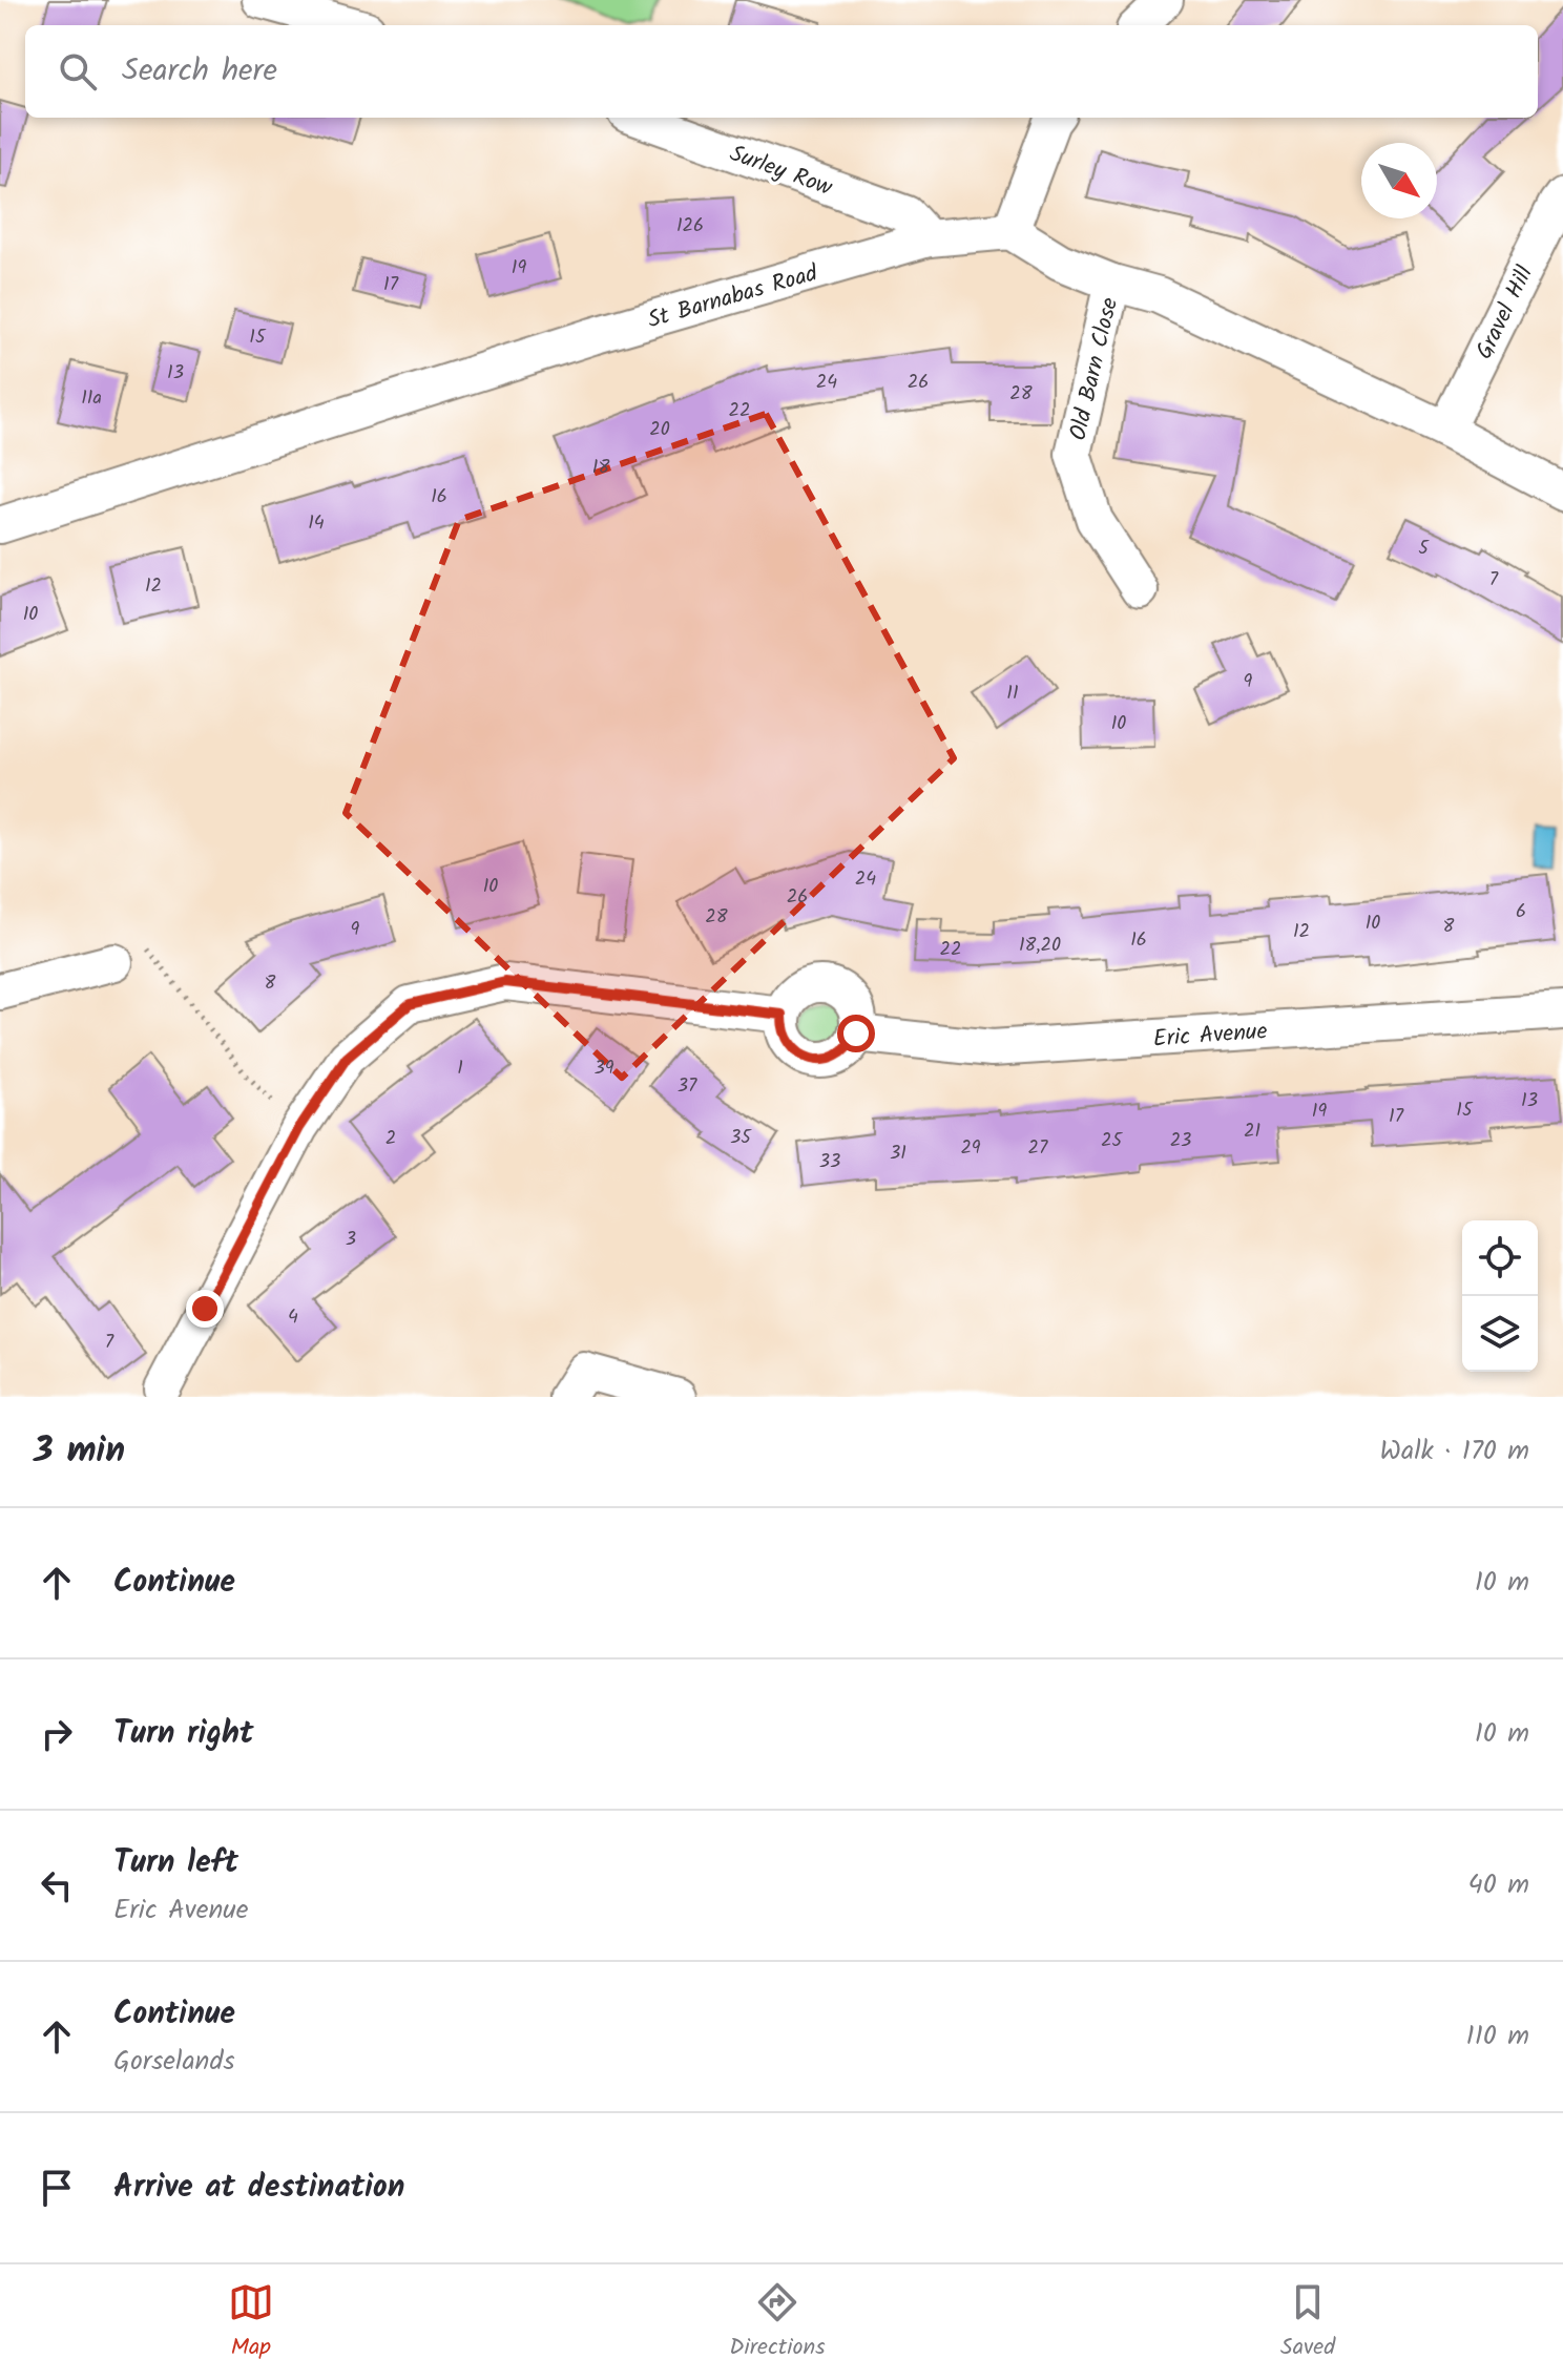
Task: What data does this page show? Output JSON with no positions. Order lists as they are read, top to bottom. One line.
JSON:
{"streets":{"street":["Surley Row","St Barnabas Road","Gravel Hill","Old Barn Close","Eric Avenue"]},"crossings":[["Surley Row","St Barnabas Road"]],"house_numbers":["126","19","17","15","13","24","26","28","11a","22","20","18","16","14","5","7","12","10","9","11","10","24","10","26","6","28","10","8","9","12","16","18,20","22","8","1","39","37","13","15","19","17","21","35","2","25","23","29","27","31","33","3","4","7"],"north":"bottom right","page":{"search":"Search here","heading":["3 min","Walk · 170 m"],"list":[["Continue","10 m"],["Turn right","10 m"],["Turn left","Eric Avenue","40 m"],["Continue","Gorselands","110 m"],"Arrive at destination"],"nav":["Map","Directions","Saved"]}}
